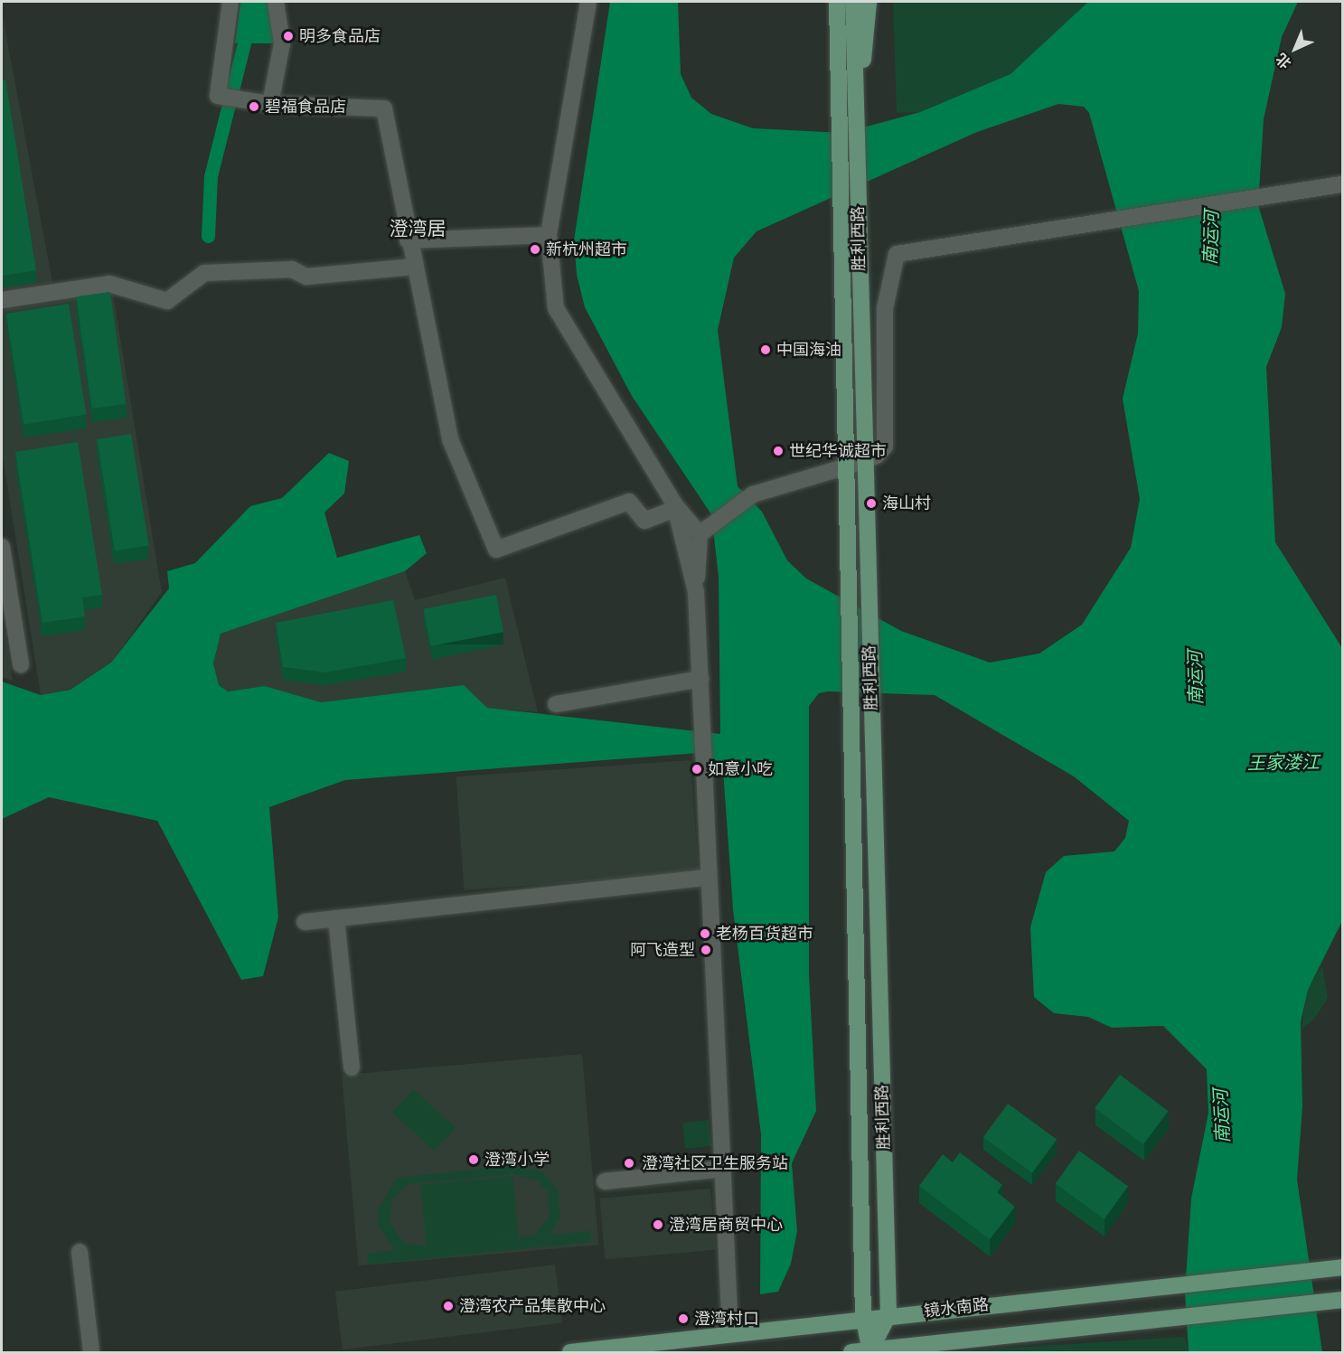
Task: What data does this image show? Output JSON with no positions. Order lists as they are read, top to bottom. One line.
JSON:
{"streets":{"main road":["胜利西路","镜水南路"]},"crossings":[["胜利西路","镜水南路"]],"districts":["澄湾居"],"water":["南运河","王家溇江"],"places":["明多食品店","碧福食品店","新杭州超市","中国海油","世纪华诚超市","海山村","如意小吃","老杨百货超市","阿飞造型","澄湾小学","澄湾社区卫生服务站","澄湾居商贸中心","澄湾农产品集散中心","澄湾村口"],"north":"bottom left"}
